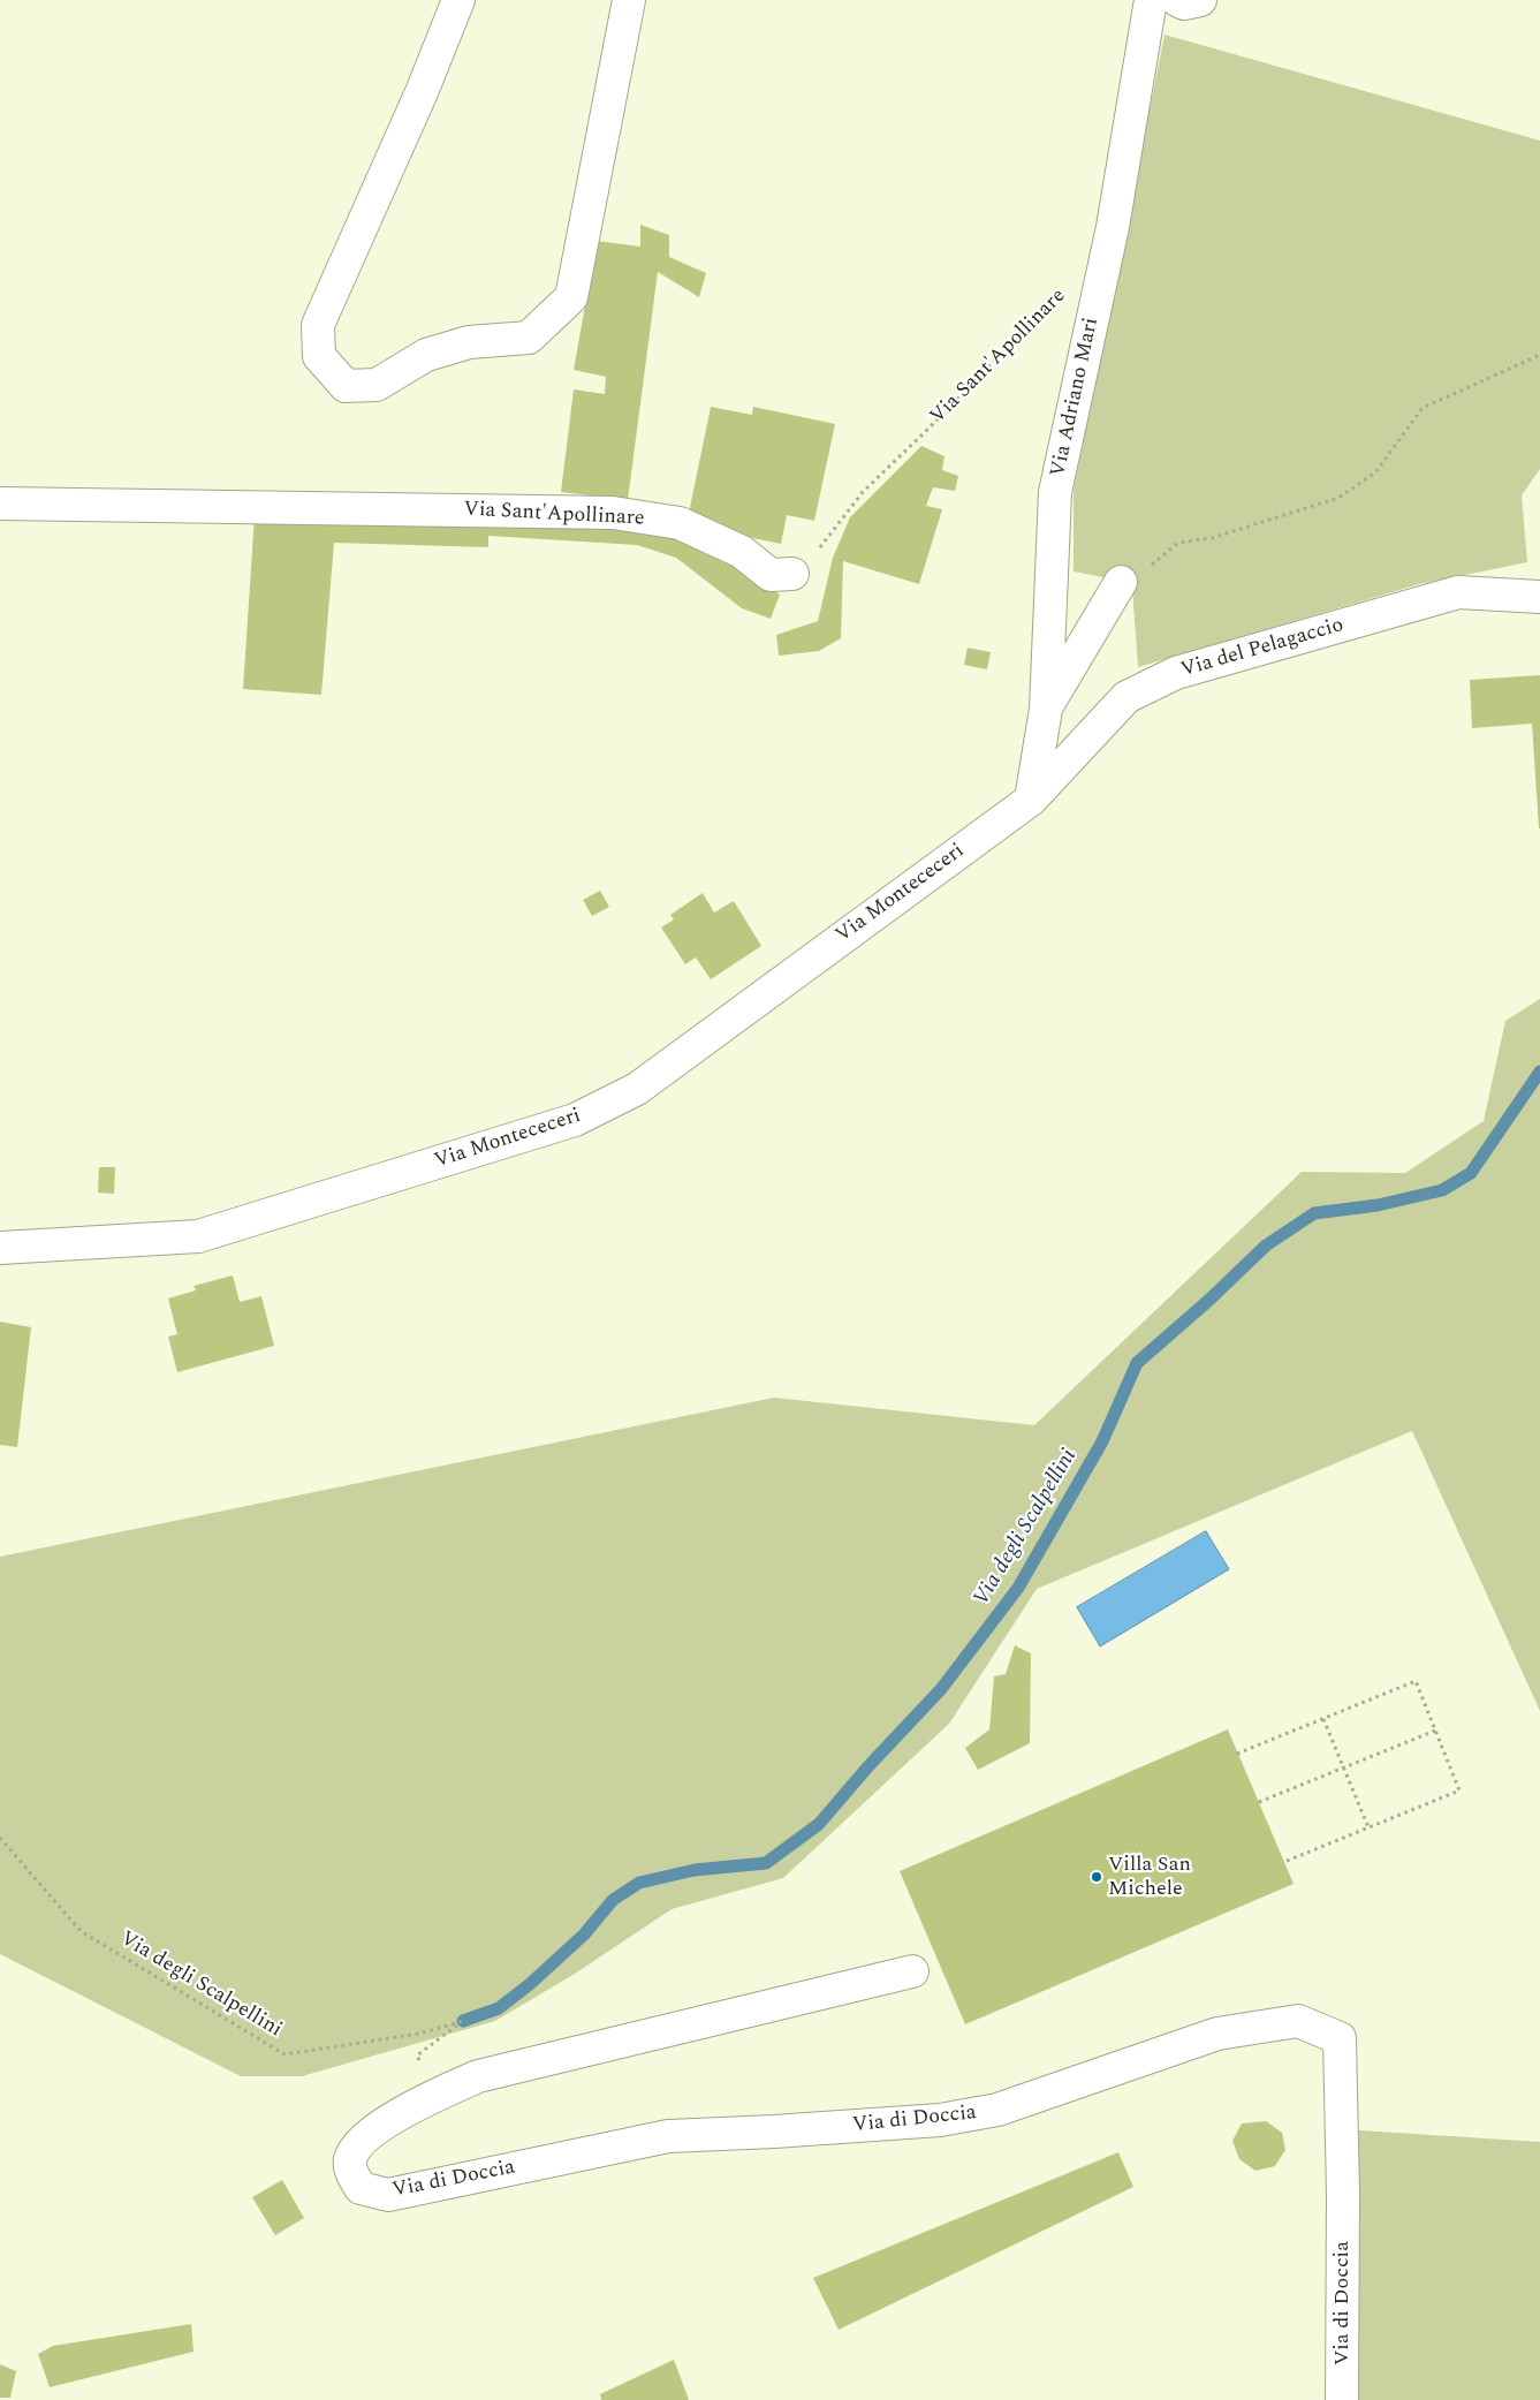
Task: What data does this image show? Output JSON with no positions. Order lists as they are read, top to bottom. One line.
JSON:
{"streets":{"street":["Via Sant'Apollinare","Via Adriano Mari","Via del Pelagaccio","Via Montececeri","Via di Doccia"],"path":["Via degli Scalpellini"]},"crossings":[["Via Adriano Mari","Via del Pelagaccio"],["Via Adriano Mari","Via Montececeri"],["Via del Pelagaccio","Via Montececeri"]],"water":["Via degli Scalpellini"],"places":["Villa San Michele"]}
